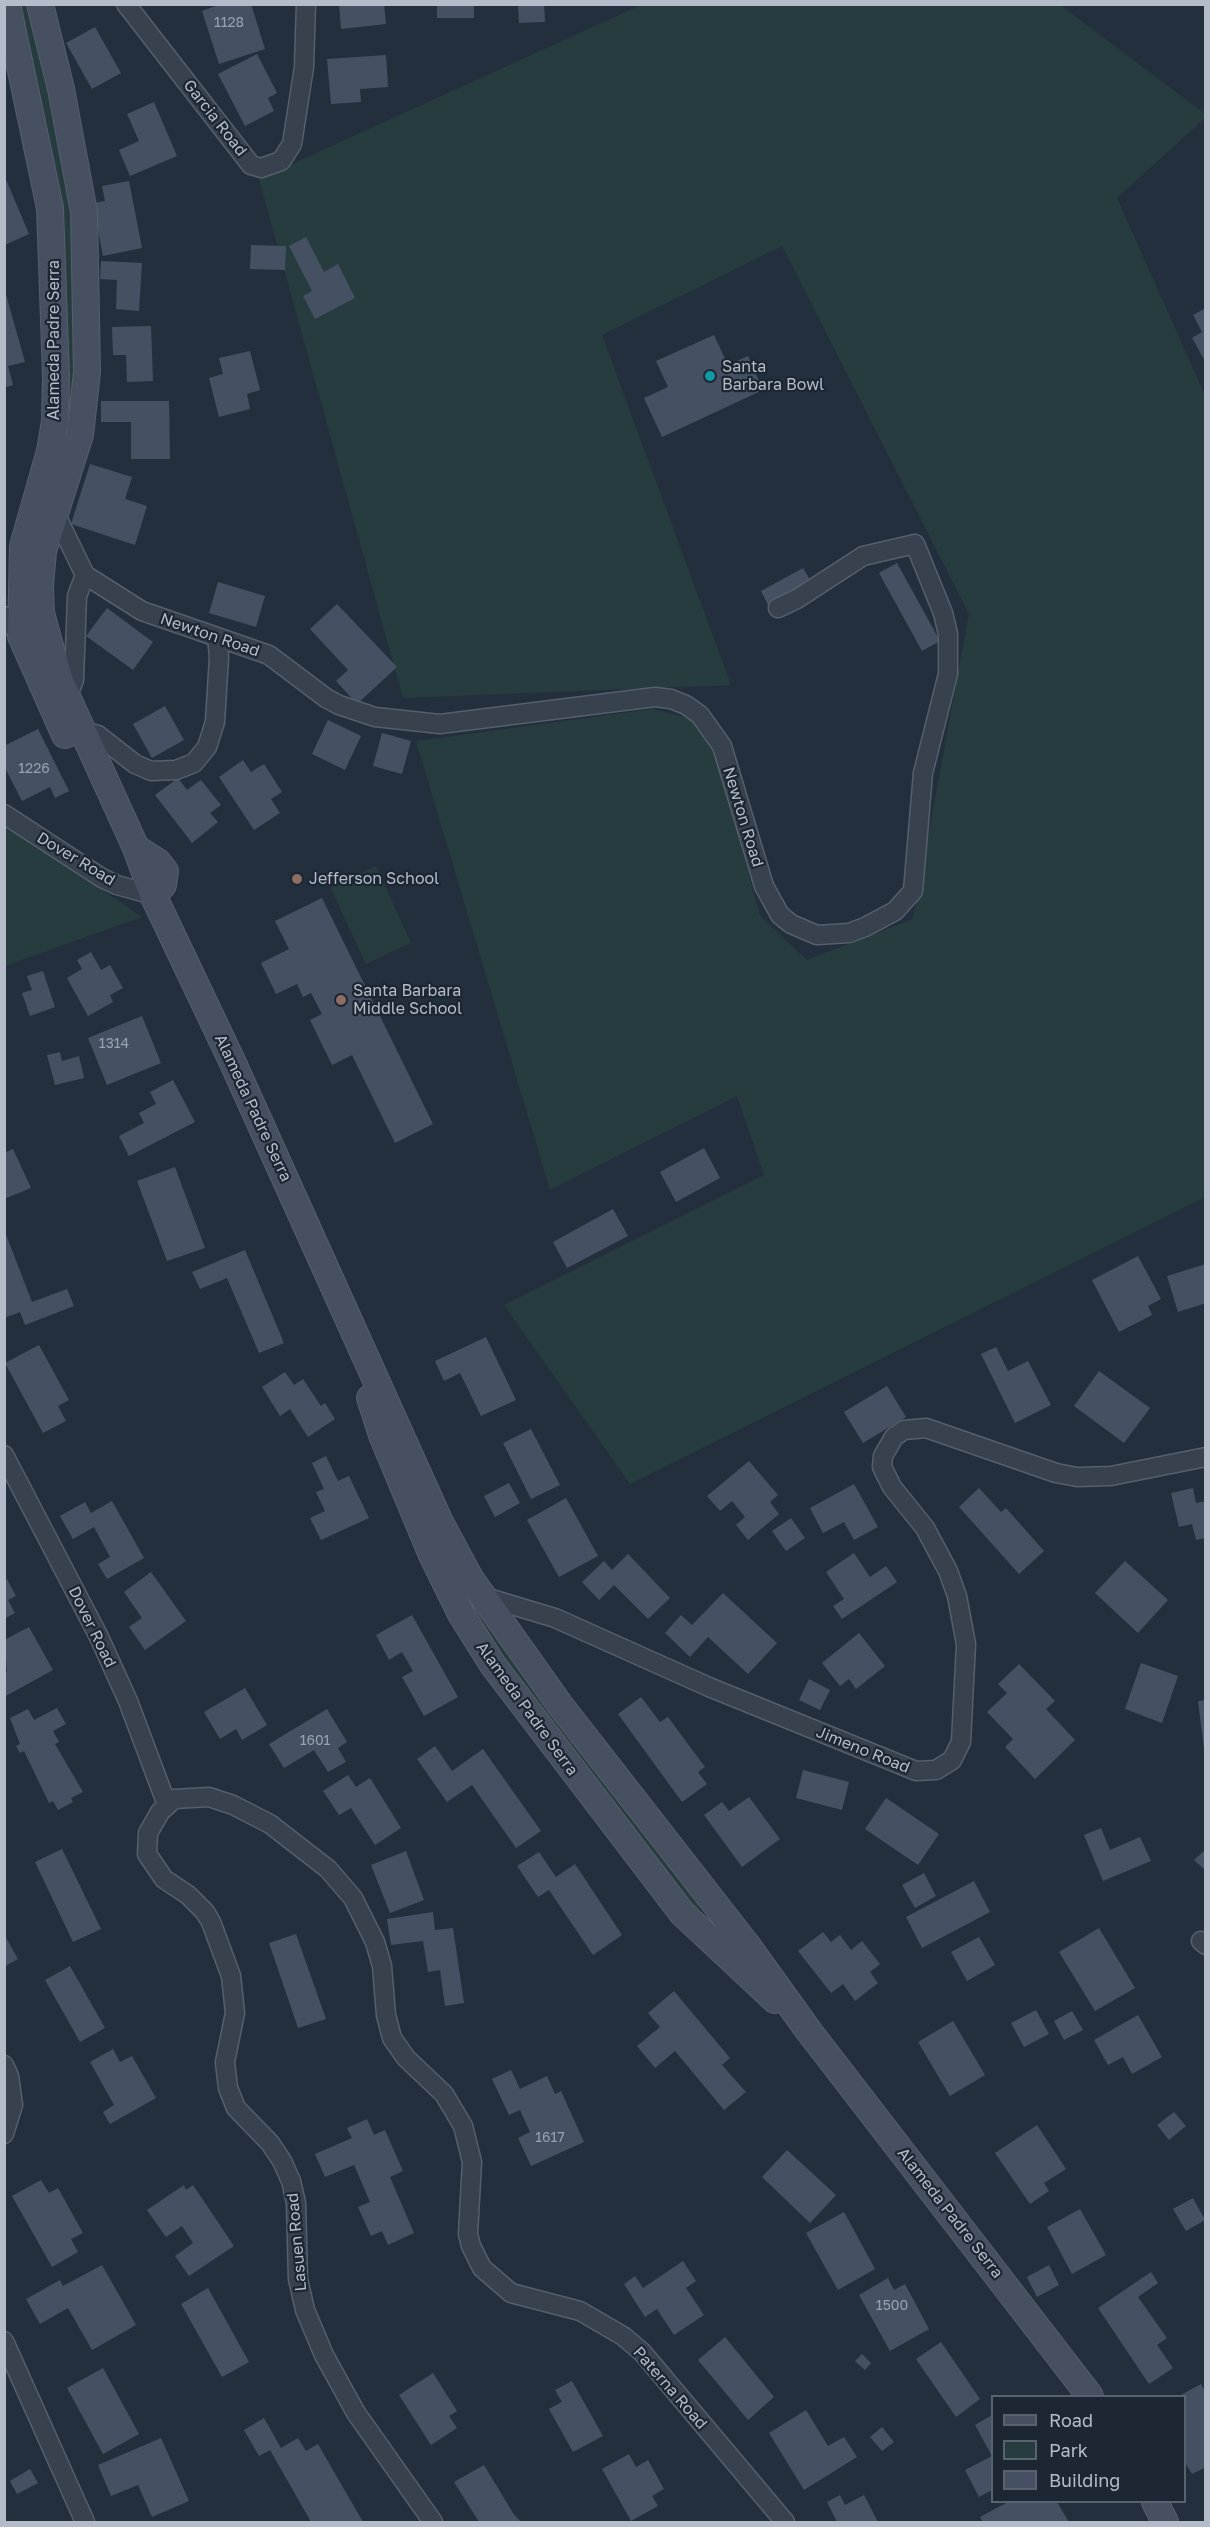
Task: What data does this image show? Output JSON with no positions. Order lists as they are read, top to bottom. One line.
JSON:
{"streets":{"street":["Garcia Road","Alameda Padre Serra","Newton Road","Dover Road","Jimeno Road","Lasuen Road","Paterna Road"]},"crossings":[["Alameda Padre Serra","Dover Road"],["Alameda Padre Serra","Jimeno Road"],["Dover Road","Lasuen Road"],["Dover Road","Paterna Road"],["Lasuen Road","Paterna Road"]],"places":["Santa Barbara Bowl","Jefferson School","Santa Barbara Middle School"],"house_numbers":["1128","1226","1314","1601","1617","1500"],"legend":["Road","Park","Building"]}
